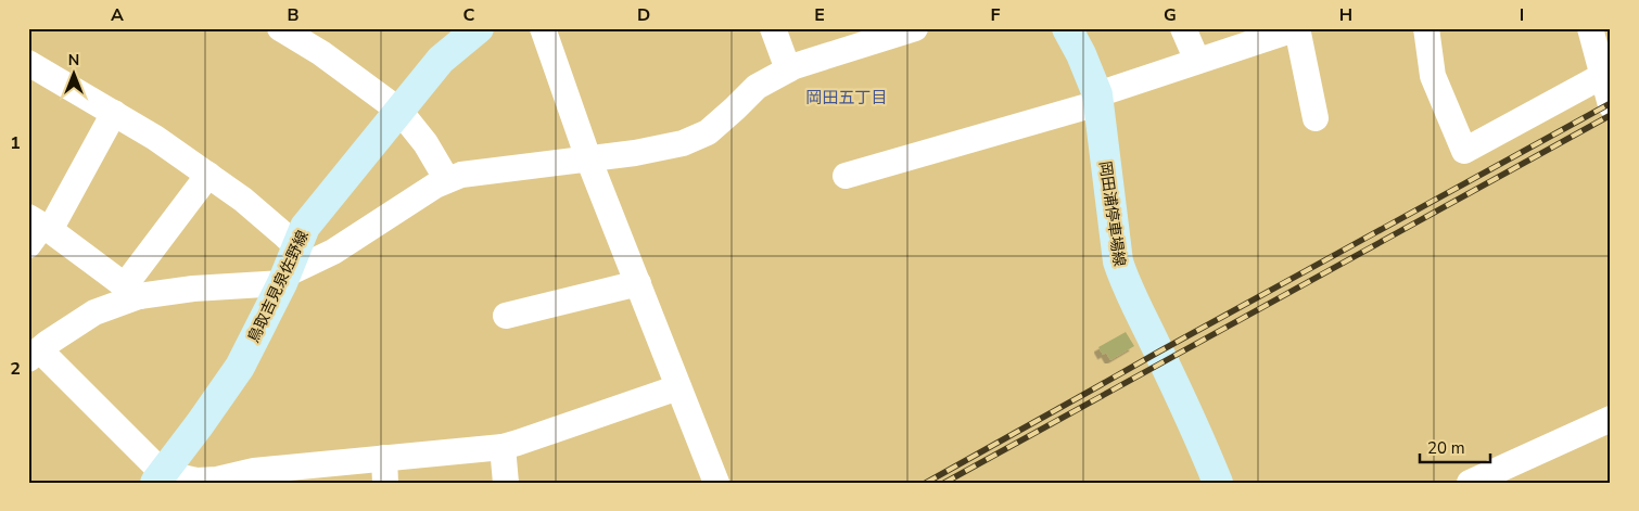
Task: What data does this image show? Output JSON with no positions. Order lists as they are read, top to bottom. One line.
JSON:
{"streets":{"main road":["岡田浦停車場線","鳥取吉見泉佐野線"]},"districts":["岡田五丁目"],"scale_bar":"20 m","north":"top","grid":{"columns":["A","B","C","D","E","F","G","H","I"],"rows":["1","2"]}}
